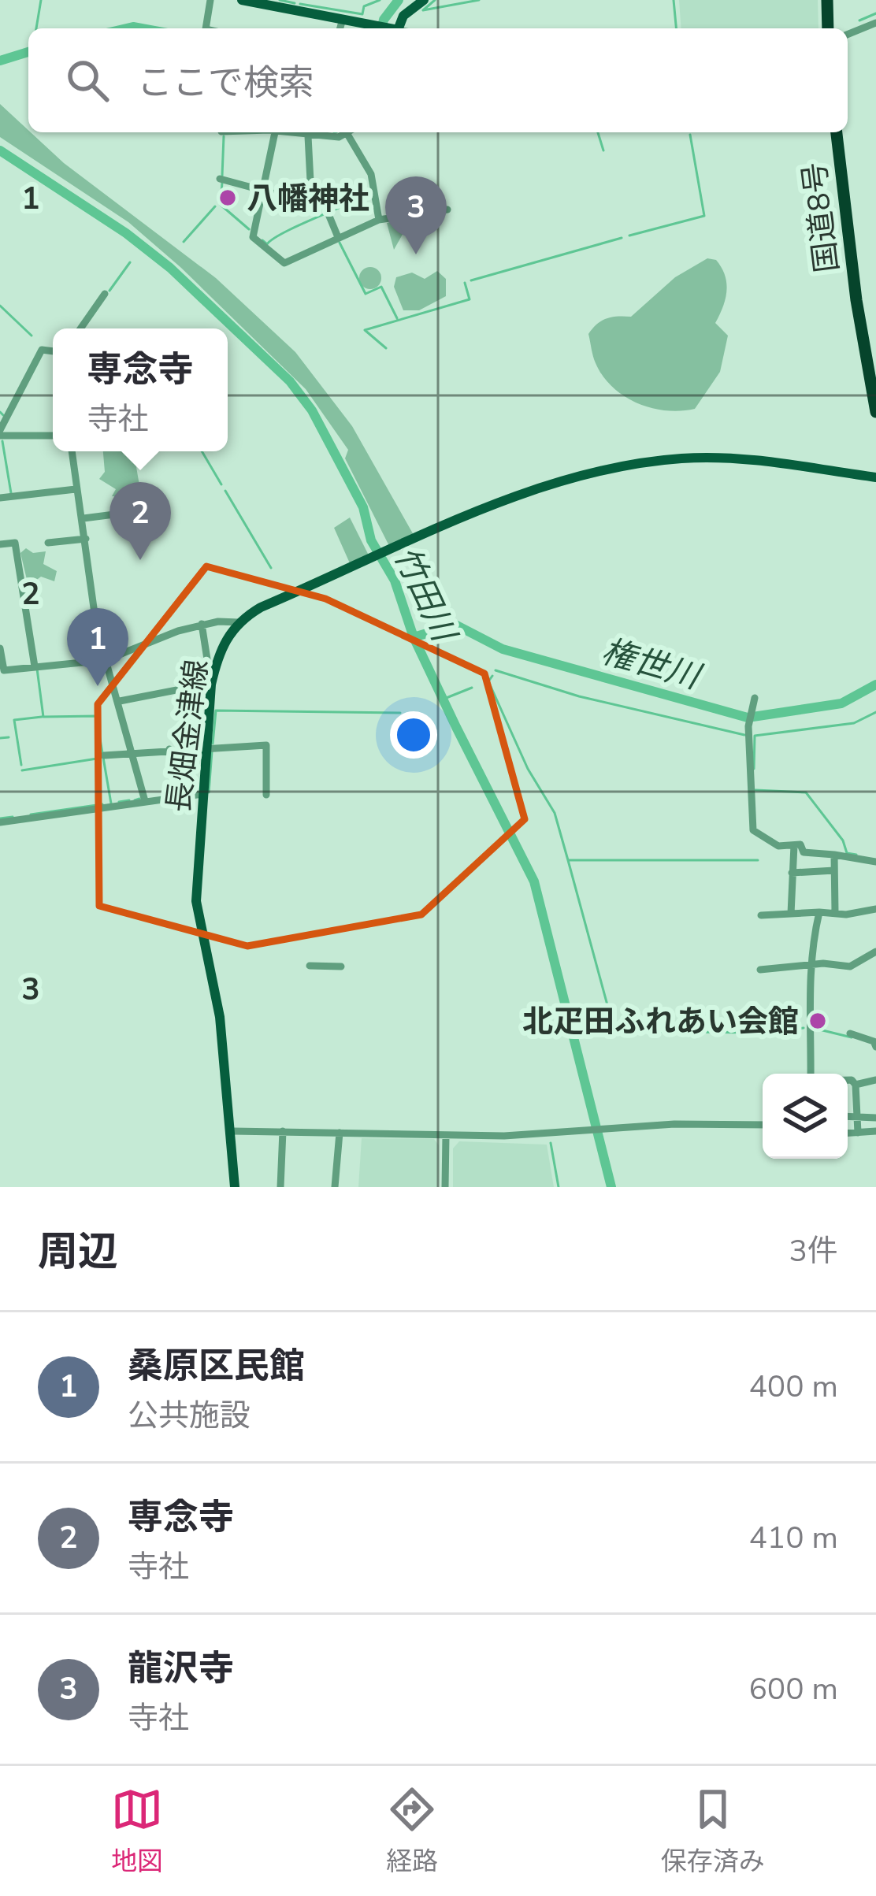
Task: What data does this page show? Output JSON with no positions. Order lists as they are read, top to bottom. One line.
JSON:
{"streets":{"highway":["国道8号"],"main road":["長畑金津線"]},"water":["竹田川","権世川"],"places":["八幡神社","北疋田ふれあい会館"],"page":{"search":"ここで検索","pins":["3","2","1"],"popup":["専念寺","寺社"],"heading":["周辺","3件"],"list":[{"mark":"1","name":"桑原区民館","note":"公共施設","value":"400 m"},{"mark":"2","name":"専念寺","note":"寺社","value":"410 m"},{"mark":"3","name":"龍沢寺","note":"寺社","value":"600 m"}],"nav":["地図","経路","保存済み"]},"grid":{"rows":["1","2","3"]}}
